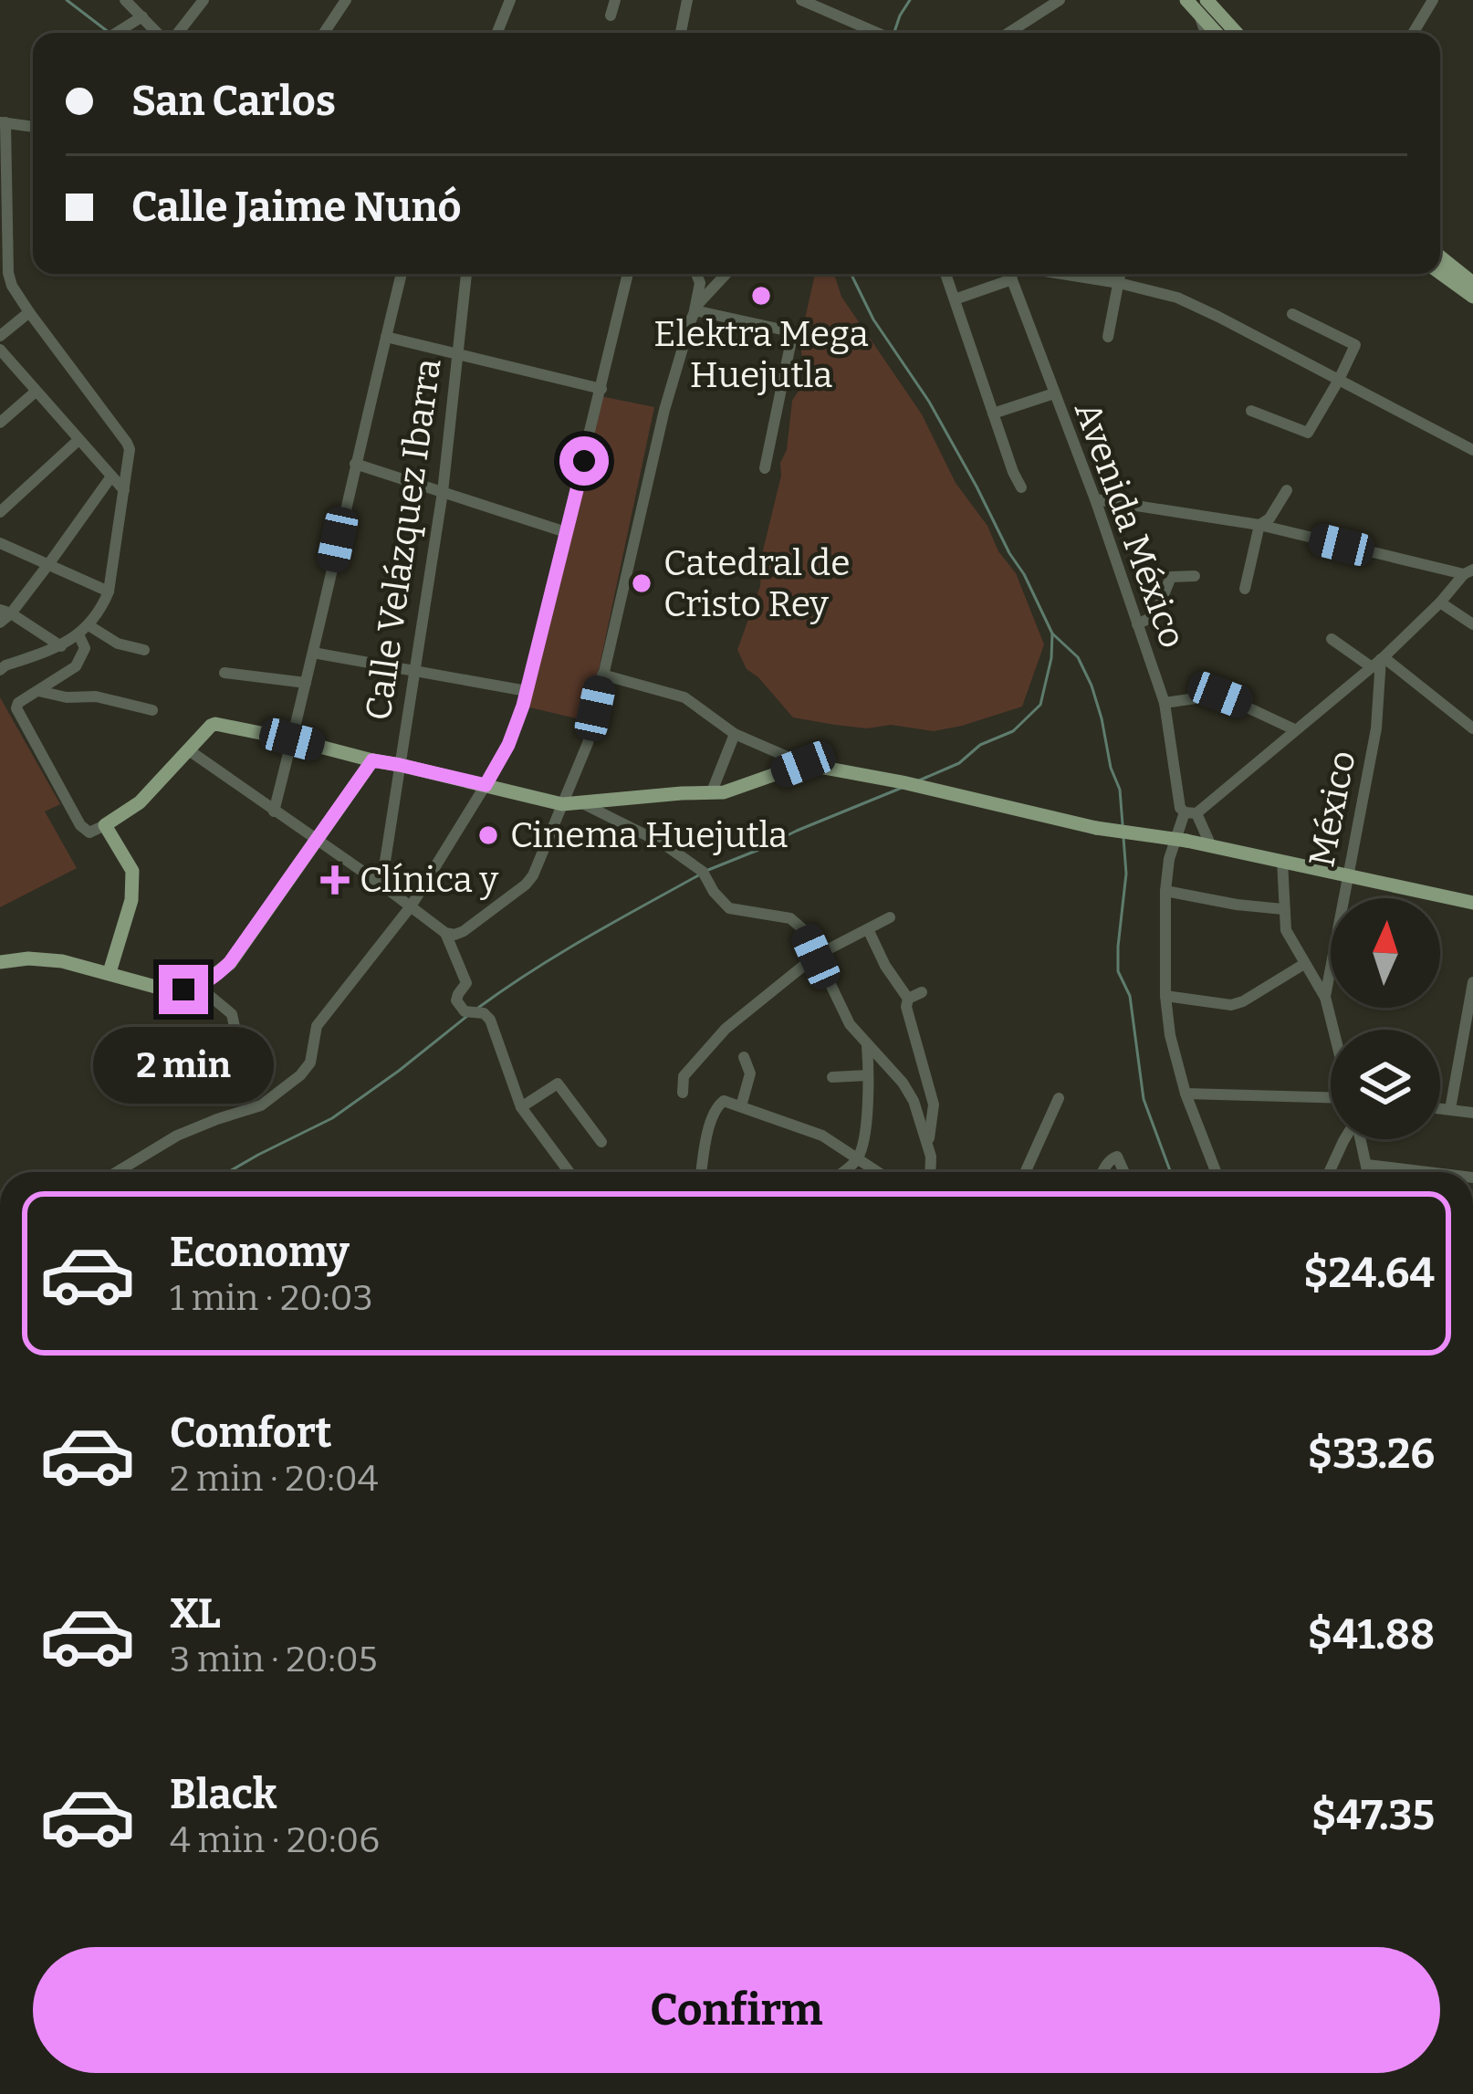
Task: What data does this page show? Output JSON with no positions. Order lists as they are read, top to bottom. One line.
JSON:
{"streets":{"street":["Avenida México","Calle Velázquez Ibarra","México"]},"places":{"other":["Elektra Mega Huejutla","Catedral de Cristo Rey","Cinema Huejutla"],"health":["Clínica y"]},"north":"top","page":{"banner":["San Carlos","Calle Jaime Nunó"],"bubble":"2 min","list":[{"name":"Economy","note":"1 min · 20:03","value":"$24.64"},{"name":"Comfort","note":"2 min · 20:04","value":"$33.26"},{"name":"XL","note":"3 min · 20:05","value":"$41.88"},{"name":"Black","note":"4 min · 20:06","value":"$47.35"}],"buttons":"Confirm"}}
